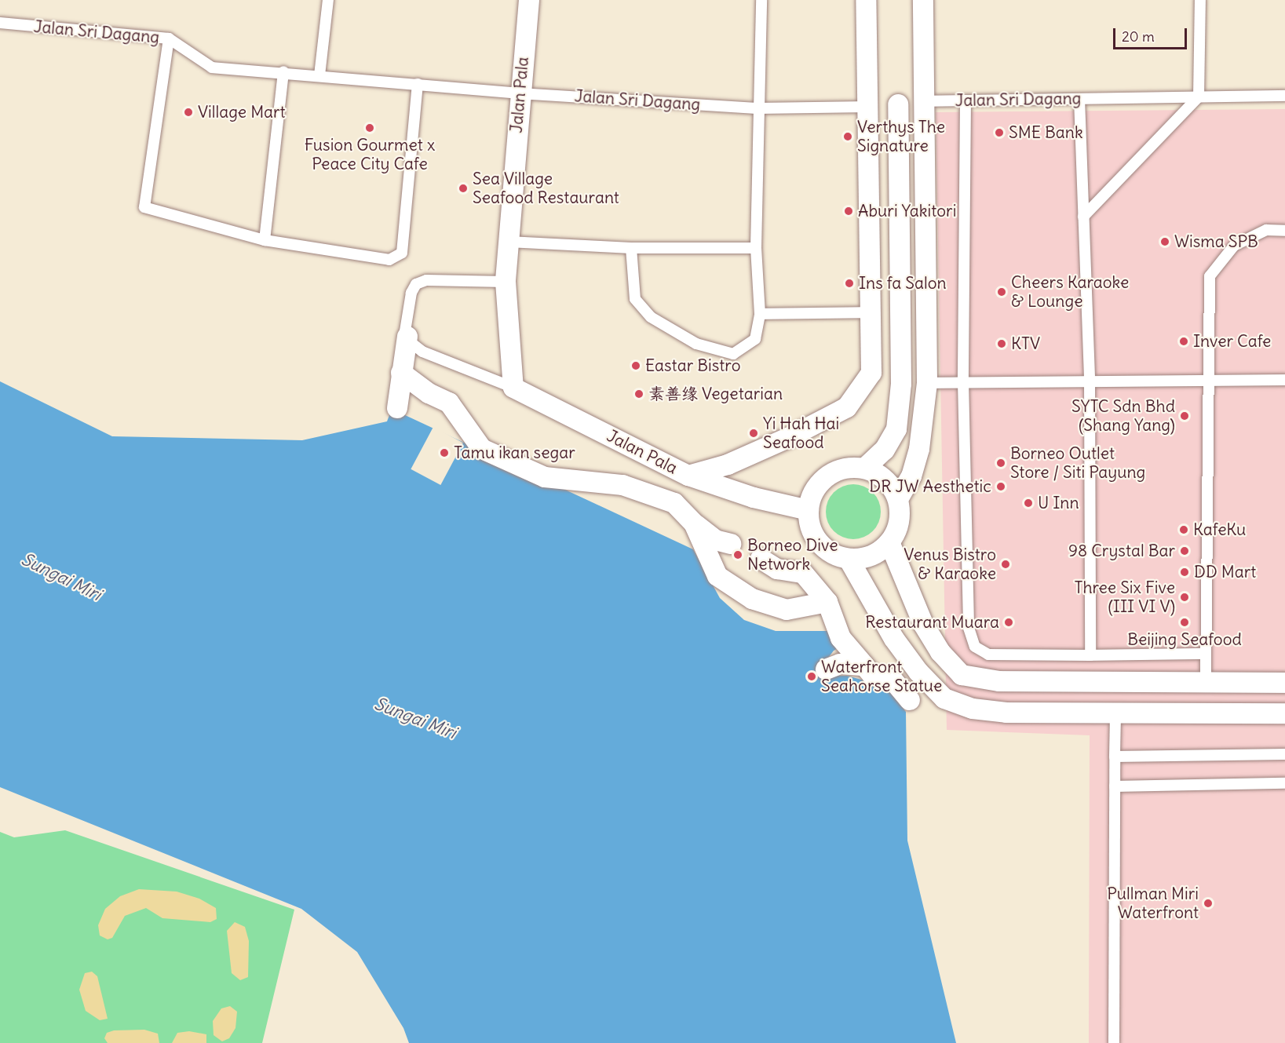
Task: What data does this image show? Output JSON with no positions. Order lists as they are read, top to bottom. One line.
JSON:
{"streets":{"street":["Jalan Sri Dagang","Jalan Pala"]},"crossings":[["Jalan Sri Dagang","Jalan Pala"]],"water":["Sungai Miri"],"places":["Village Mart","Fusion Gourmet x Peace City Cafe","SME Bank","Verthys The Signature","Sea Village Seafood Restaurant","Aburi Yakitori","Wisma SPB","Ins fa Salon","Cheers Karaoke & Lounge","Inver Cafe","KTV","Eastar Bistro","素善缘 Vegetarian","SYTC Sdn Bhd (Shang Yang)","Yi Hah Hai Seafood","Tamu ikan segar","Borneo Outlet Store / Siti Payung","DR JW Aesthetic","U Inn","KafeKu","98 Crystal Bar","Borneo Dive Network","Venus Bistro & Karaoke","DD Mart","Three Six Five (III VI V)","Restaurant Muara","Beijing Seafood","Waterfront Seahorse Statue","Pullman Miri Waterfront"],"scale_bar":"20 m"}
